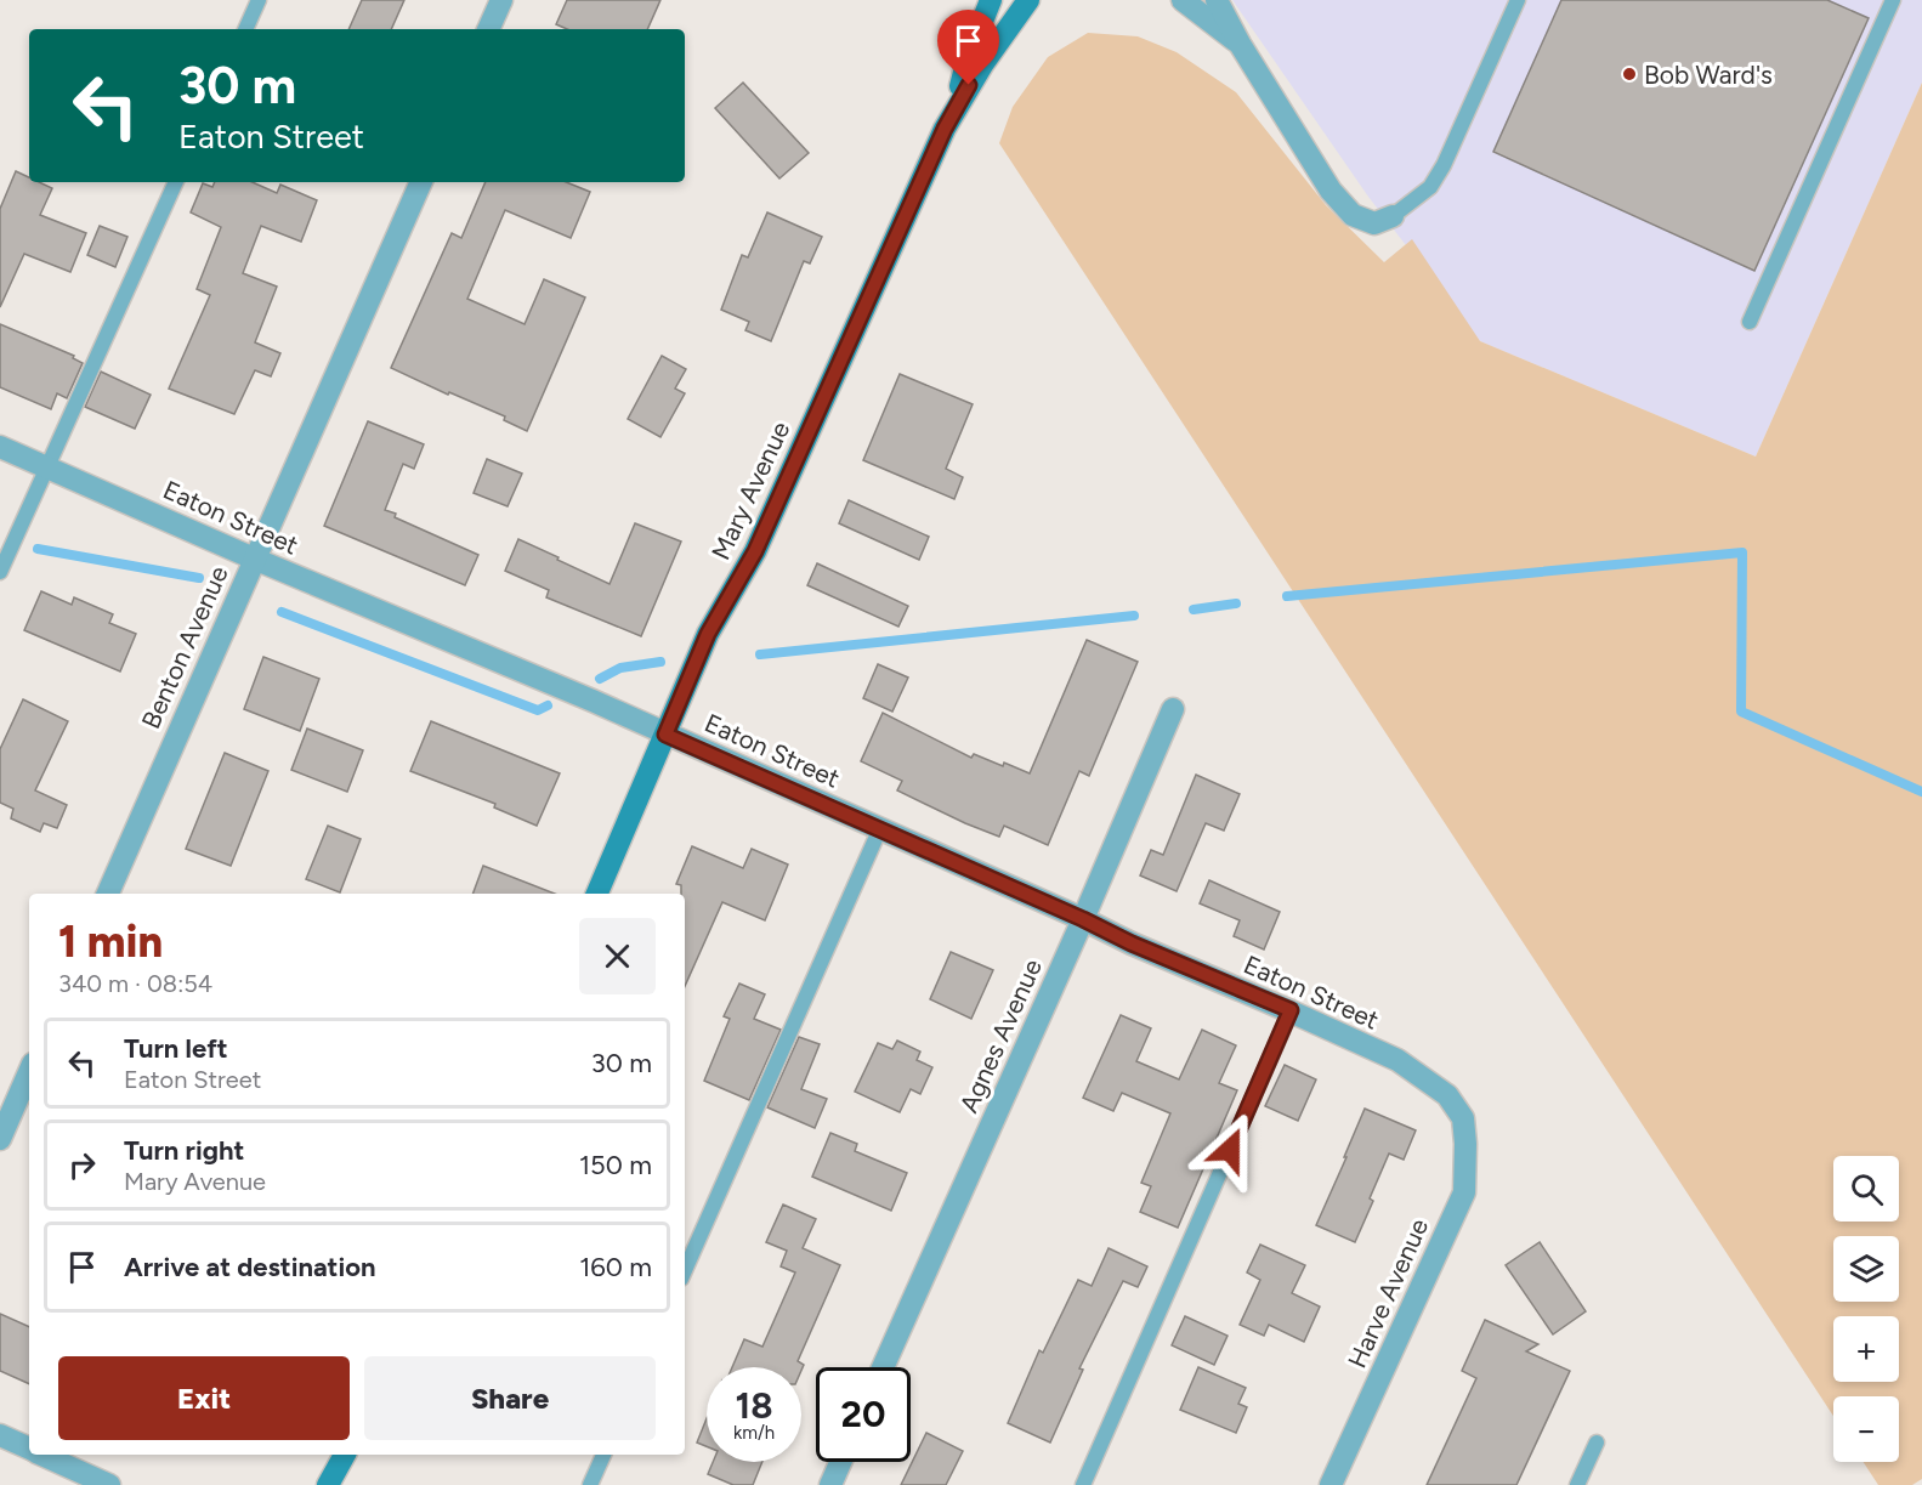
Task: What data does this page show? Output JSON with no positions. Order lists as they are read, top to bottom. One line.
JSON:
{"streets":{"street":["Mary Avenue","Eaton Street","Benton Avenue","Agnes Avenue","Harve Avenue"]},"crossings":[["Mary Avenue","Eaton Street"],["Eaton Street","Benton Avenue"],["Eaton Street","Agnes Avenue"],["Eaton Street","Harve Avenue"]],"places":["Bob Ward's"],"page":{"turn":["30 m","Eaton Street"],"heading":["1 min","340 m · 08:54"],"list":[{"name":"Turn left","note":"Eaton Street","value":"30 m"},{"name":"Turn right","note":"Mary Avenue","value":"150 m"},{"name":"Arrive at destination","value":"160 m"}],"map_buttons":["+","−"],"buttons":["Exit","Share"],"speed":"18 km/h","limit":"20"}}
